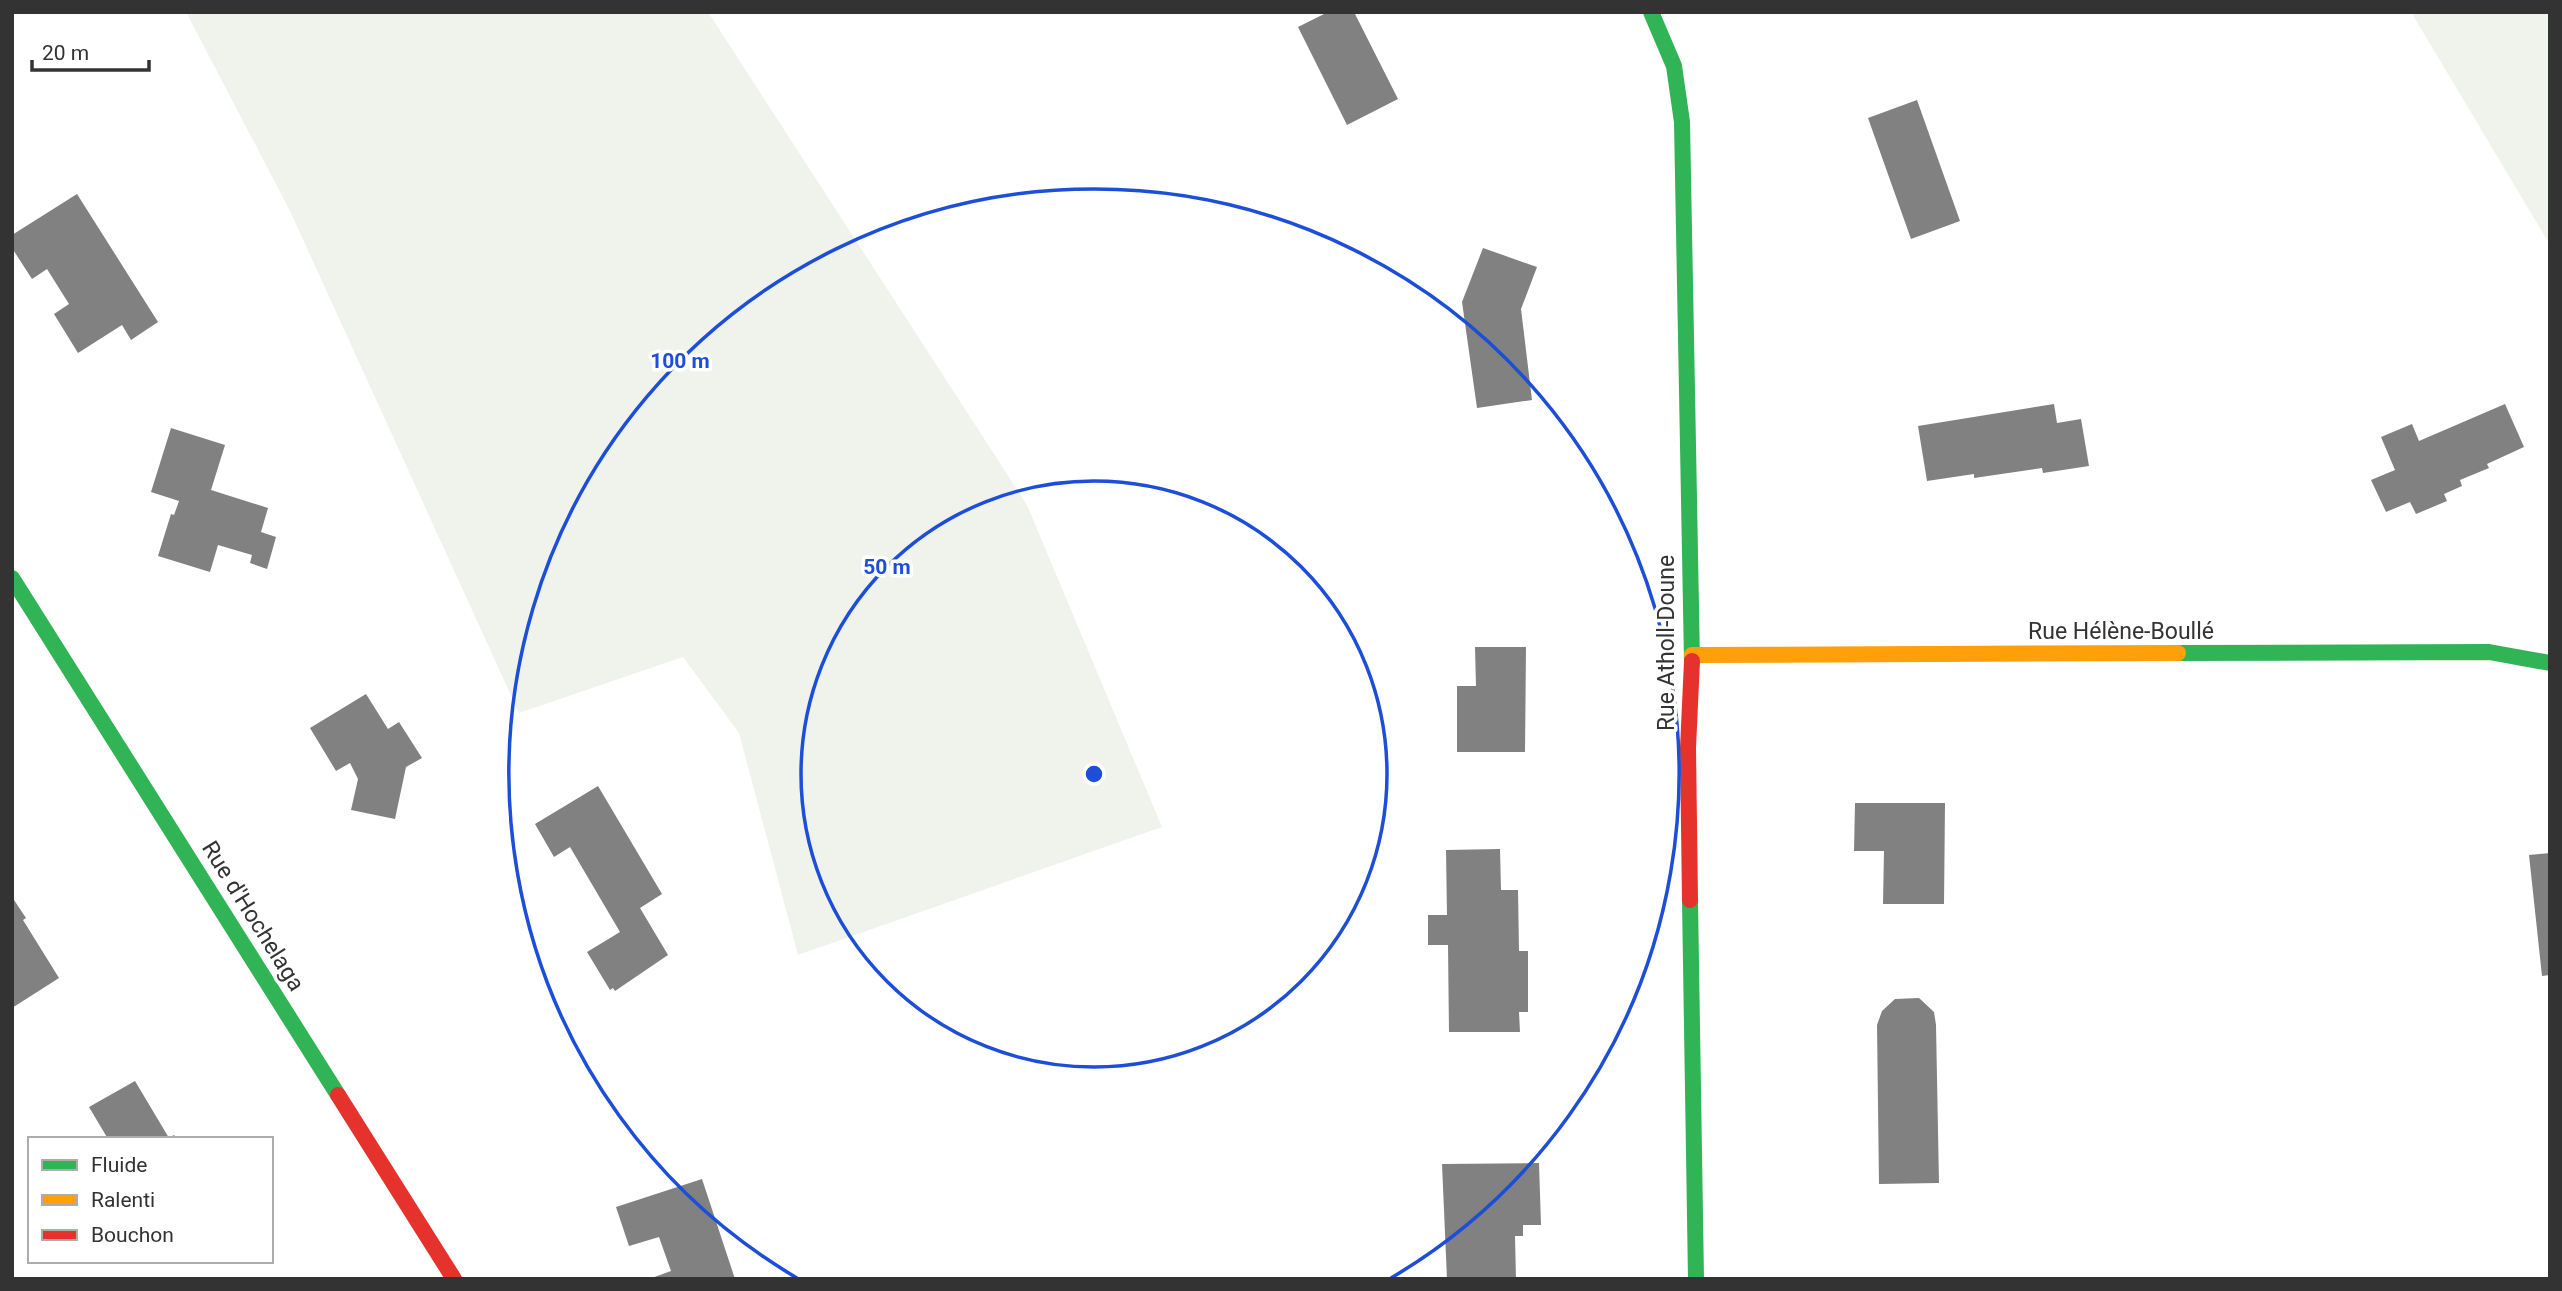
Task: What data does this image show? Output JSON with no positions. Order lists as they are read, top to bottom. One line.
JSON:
{"streets":{"street":["Rue Hélène-Boullé","Rue Atholl-Doune","Rue d'Hochelaga"]},"crossings":[["Rue Hélène-Boullé","Rue Atholl-Doune"]],"legend":["Fluide","Ralenti","Bouchon"],"scale_bar":"20 m","rings":["100 m","50 m"]}
